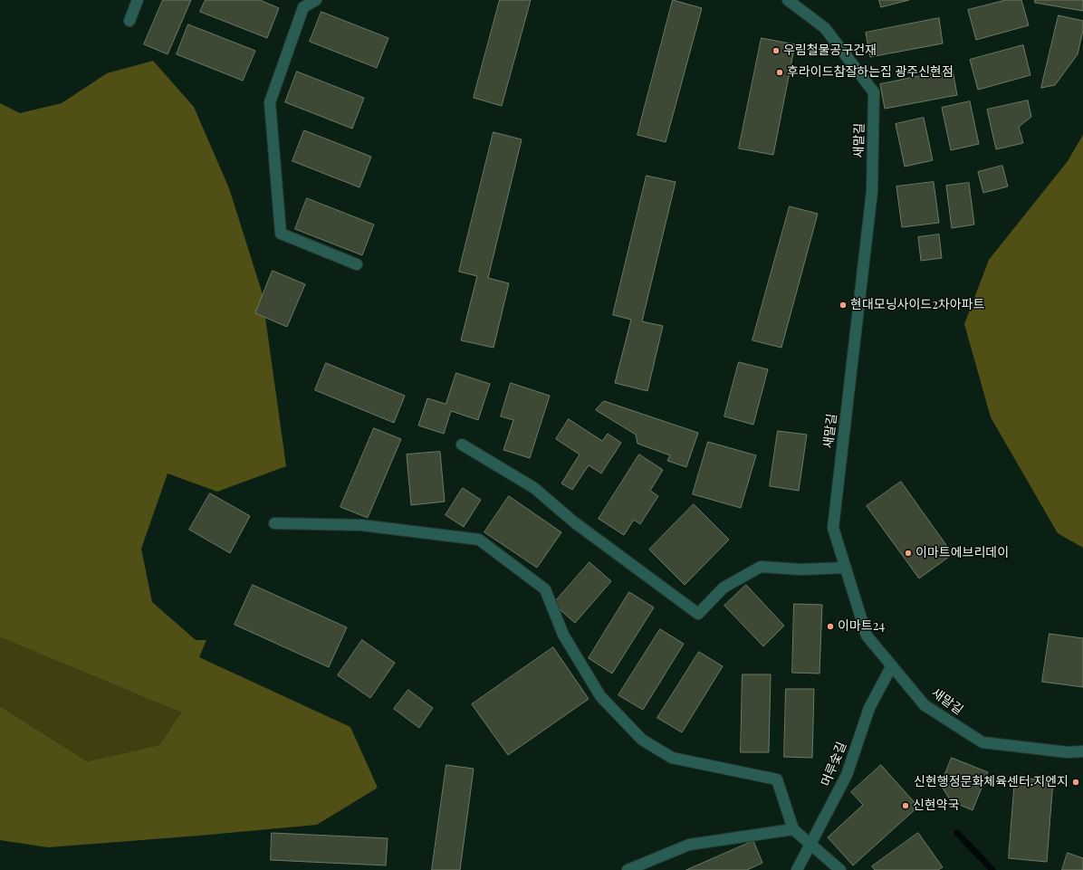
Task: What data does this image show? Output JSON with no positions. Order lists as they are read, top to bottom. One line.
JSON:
{"streets":{"street":["새말길","머루숯길"]},"crossings":[["새말길","머루숯길"]],"places":["우림철물공구건재","후라이드참잘하는집 광주신현점","현대모닝사이드2차아파트","이마트에브리데이","이마트24","신현행정문화체육센터.지엔지","신현약국"]}
